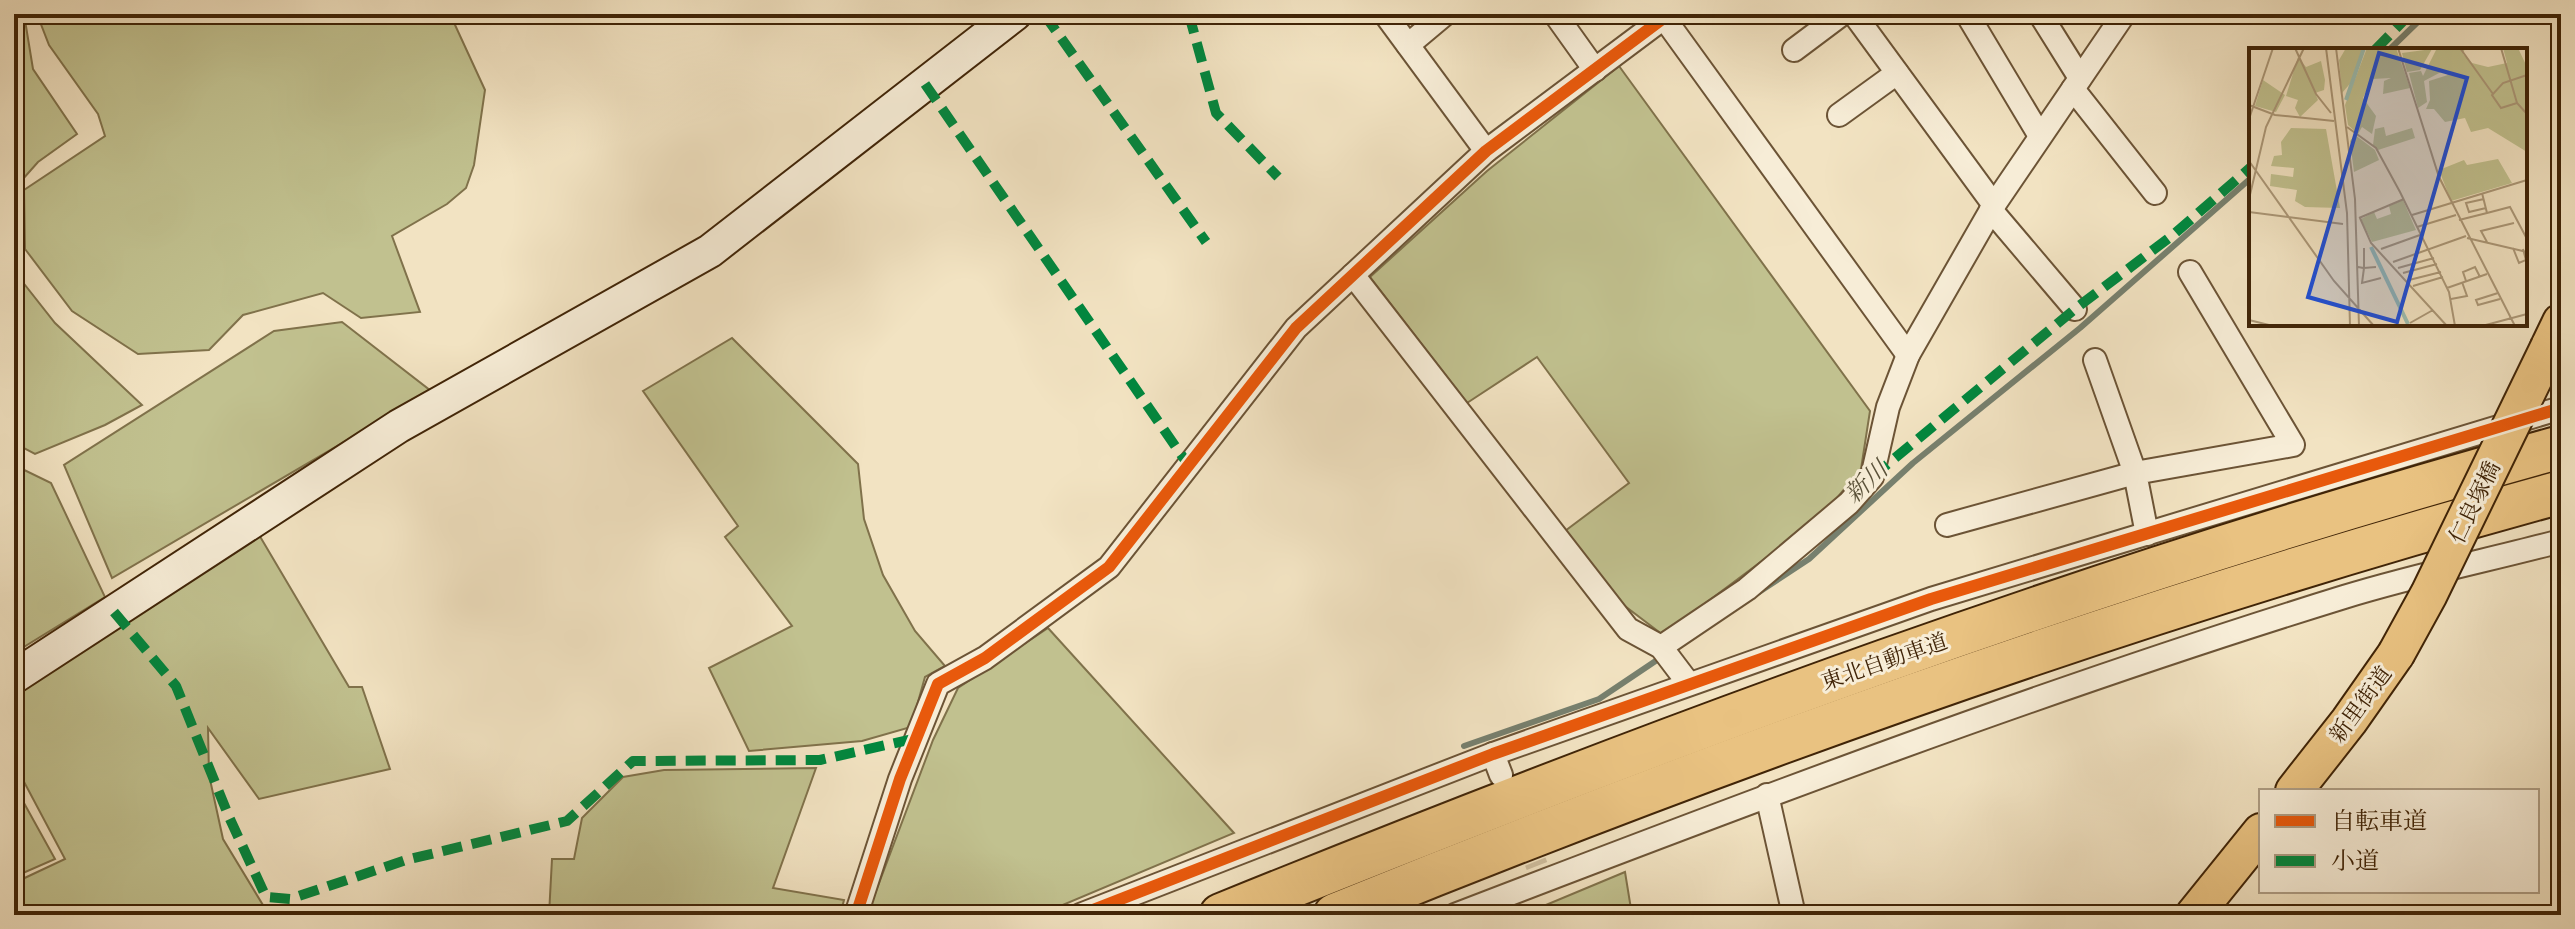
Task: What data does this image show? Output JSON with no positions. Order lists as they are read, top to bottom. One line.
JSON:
{"streets":{"highway":["東北自動車道"],"main road":["仁良塚橋","新里街道"]},"crossings":[["仁良塚橋","新里街道"]],"water":["新川"],"legend":["自転車道","小道"]}
